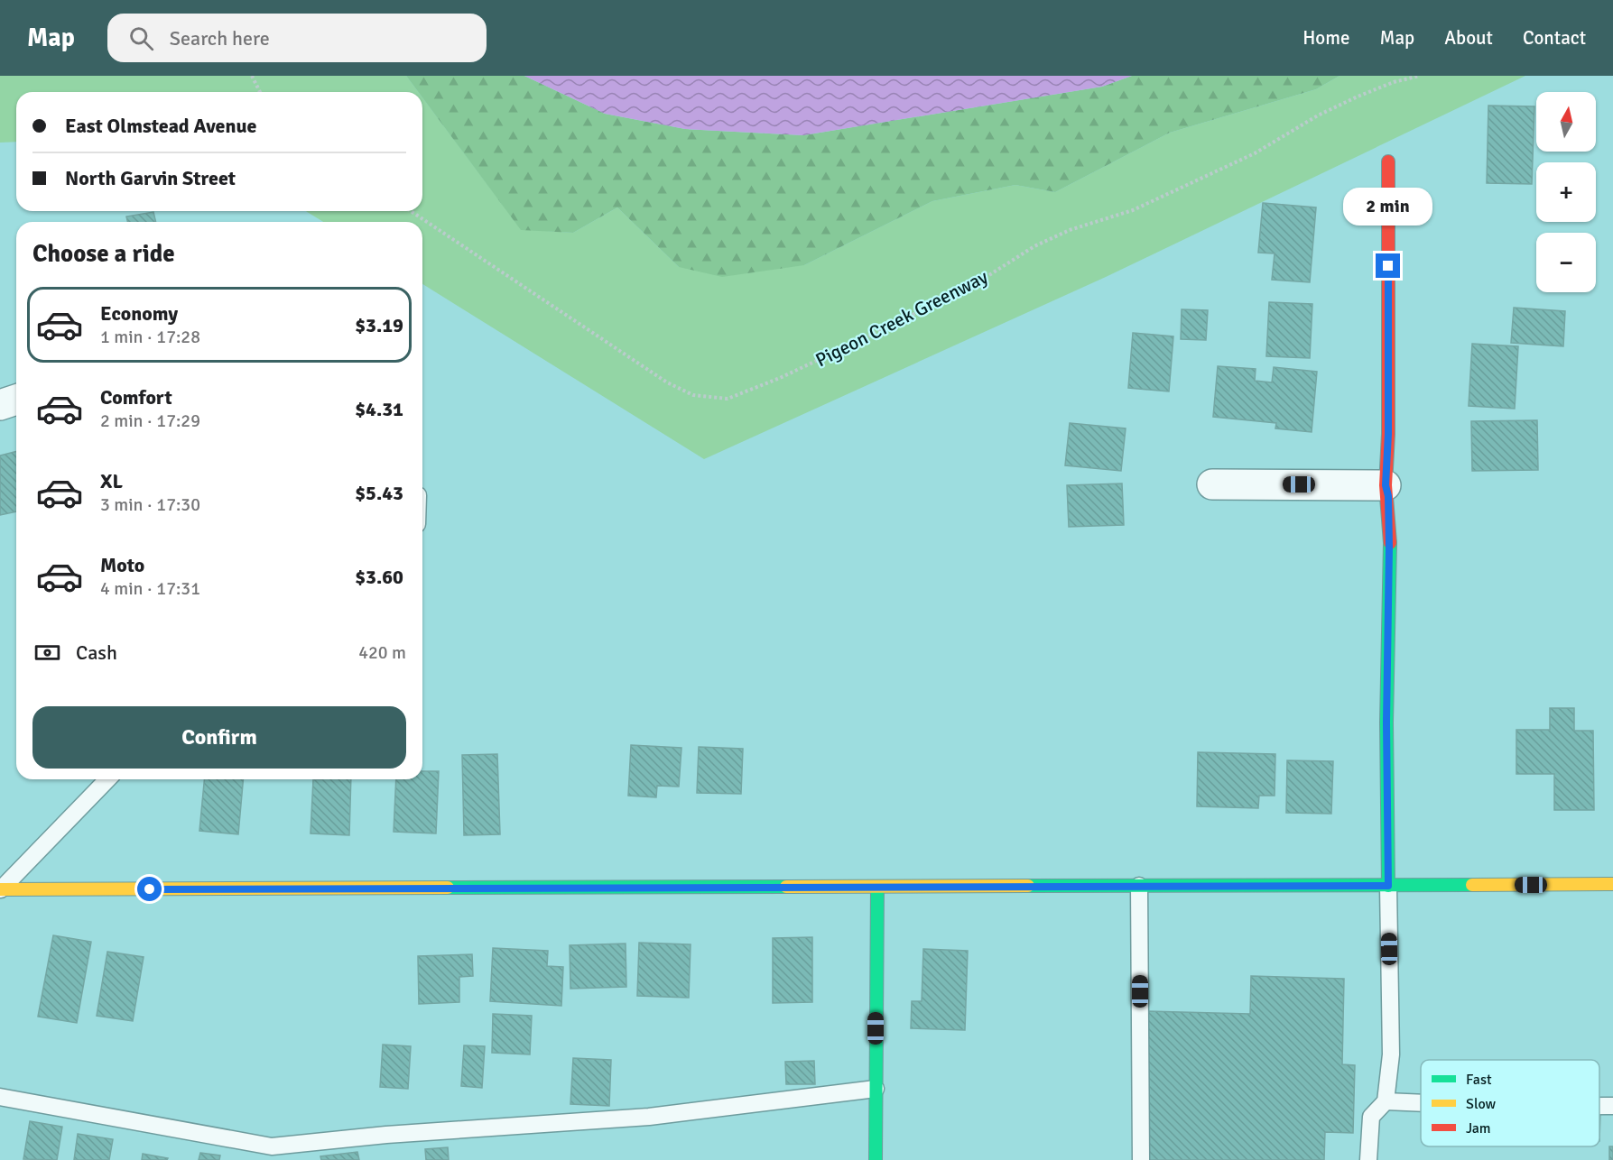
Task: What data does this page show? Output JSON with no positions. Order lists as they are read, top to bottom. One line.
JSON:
{"streets":{"path":["Pigeon Creek Greenway"]},"legend":["Fast","Slow","Jam"],"north":"top","page":{"header":"Map","search":"Search here","nav":["Home","Map","About","Contact"],"map_buttons":["+","−"],"banner":["East Olmstead Avenue","North Garvin Street"],"bubble":"2 min","heading":"Choose a ride","list":[{"name":"Economy","note":"1 min · 17:28","value":"$3.19"},{"name":"Comfort","note":"2 min · 17:29","value":"$4.31"},{"name":"XL","note":"3 min · 17:30","value":"$5.43"},{"name":"Moto","note":"4 min · 17:31","value":"$3.60"}],"pay":["Cash","420 m"],"buttons":"Confirm"}}
